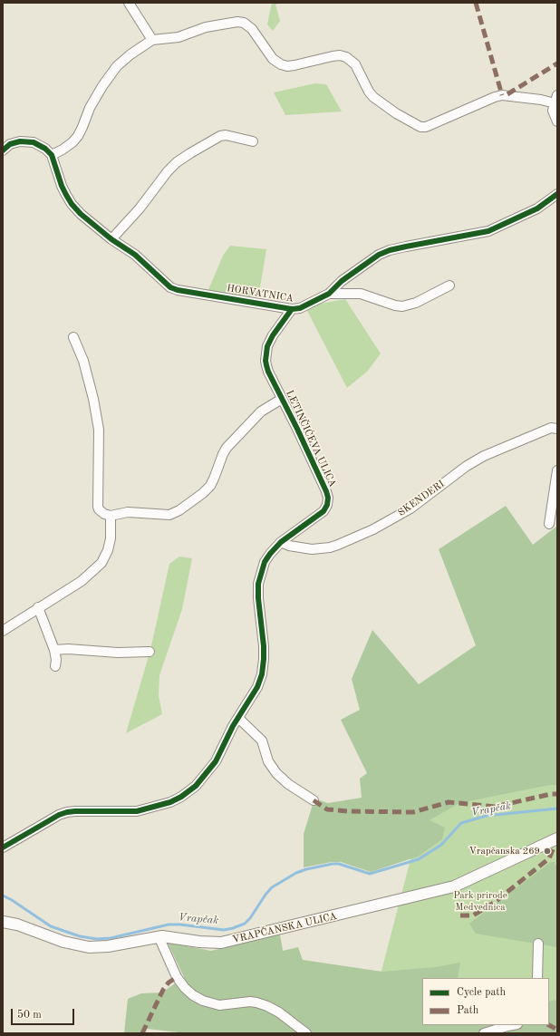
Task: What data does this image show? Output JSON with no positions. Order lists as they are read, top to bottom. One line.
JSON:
{"streets":{"street":["HORVATNICA","LETINČIĆEVA ULICA","SKENDERI","VRAPČANSKA ULICA"]},"crossings":[["HORVATNICA","LETINČIĆEVA ULICA"],["LETINČIĆEVA ULICA","SKENDERI"]],"water":["Vrapčak"],"parks":["Park prirode Medvednica"],"places":["Vrapčanska 269"],"legend":["Cycle path","Path"],"scale_bar":"50 m"}
